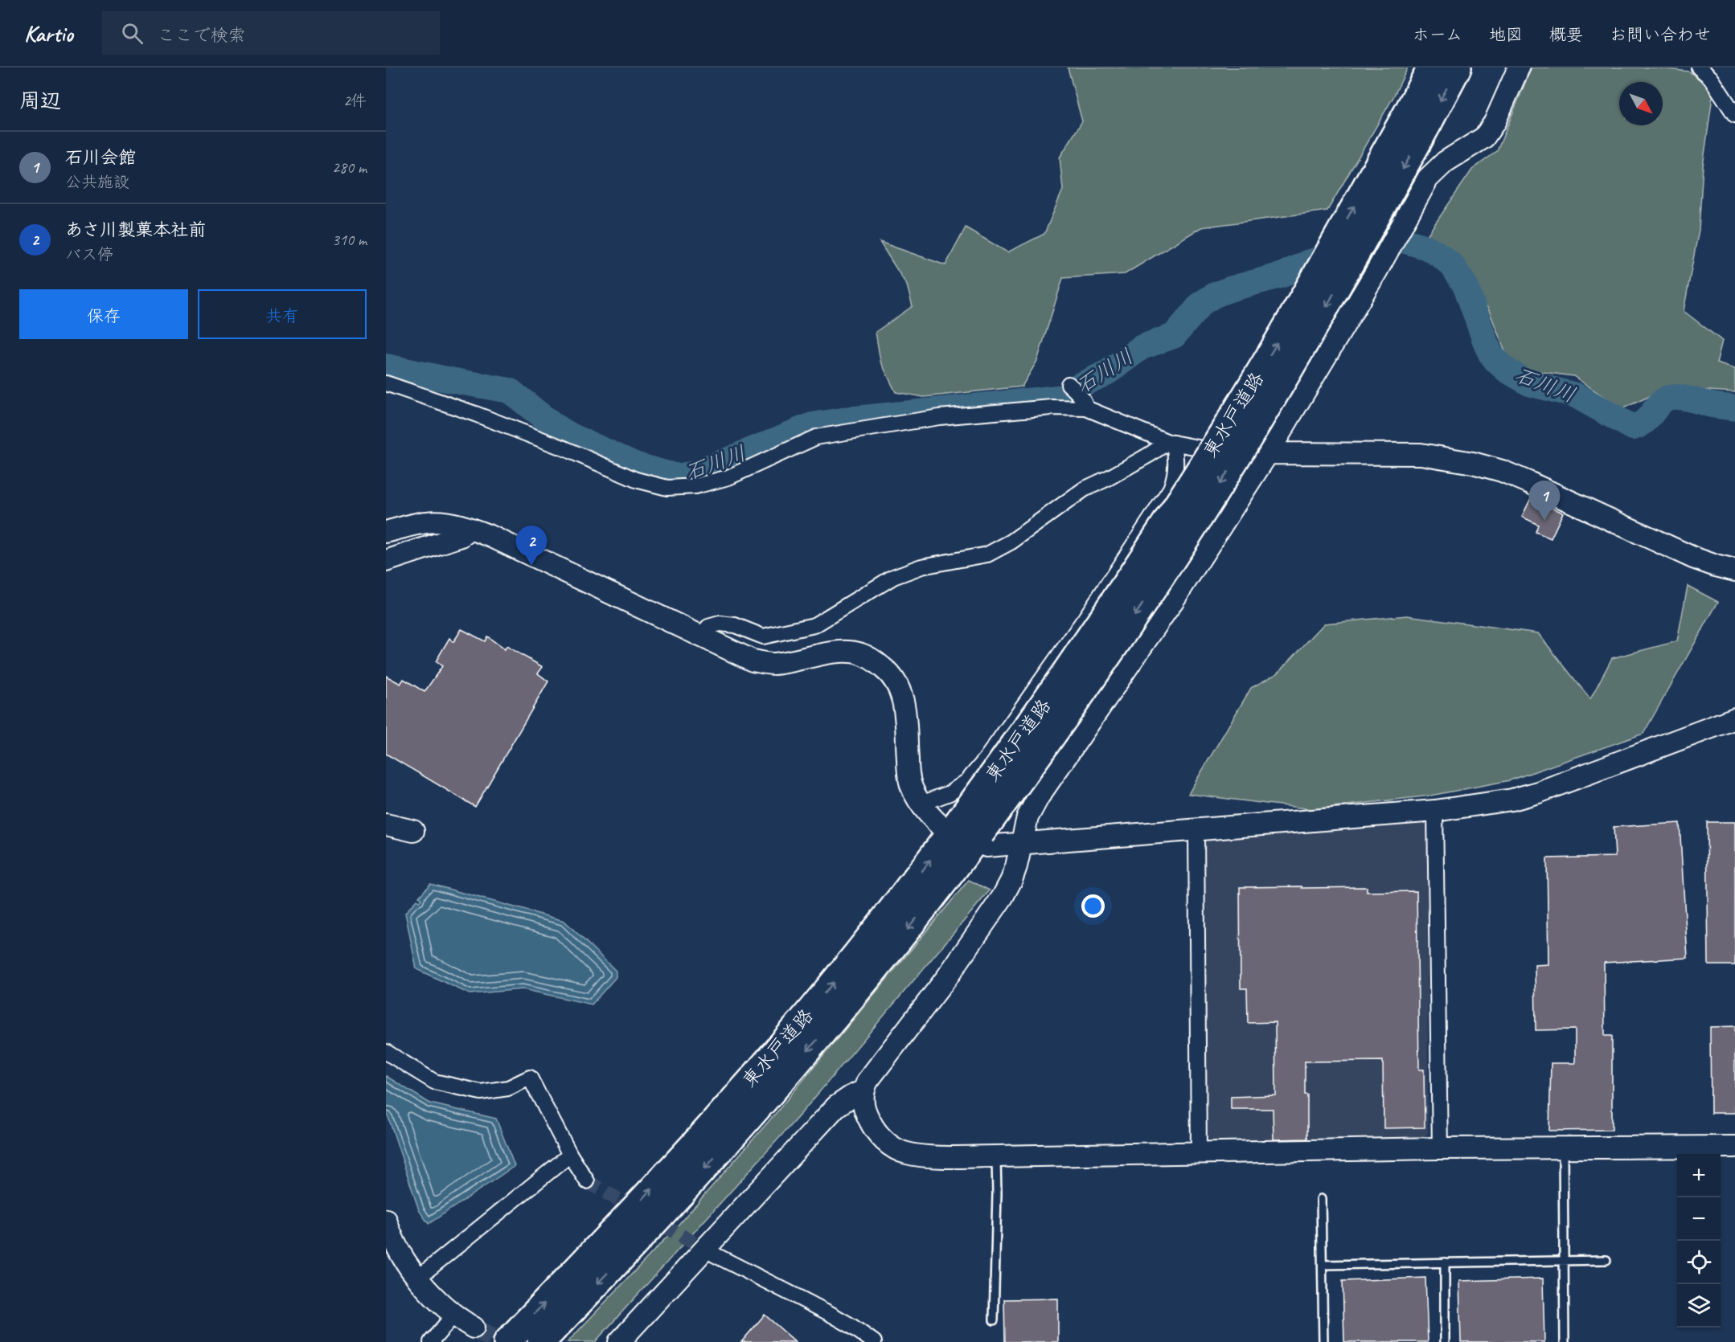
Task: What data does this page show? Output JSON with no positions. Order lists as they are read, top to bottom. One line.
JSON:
{"streets":{"highway":["東水戸道路"]},"water":["石川川"],"north":"bottom right","page":{"header":"Kartio","search":"ここで検索","nav":["ホーム","地図","概要","お問い合わせ"],"heading":["周辺","2件"],"list":[{"mark":"1","name":"石川会館","note":"公共施設","value":"280 m"},{"mark":"2","name":"あさ川製菓本社前","note":"バス停","value":"310 m"}],"buttons":["保存","共有"],"pins":["1","2"],"map_buttons":["+","−"]}}
